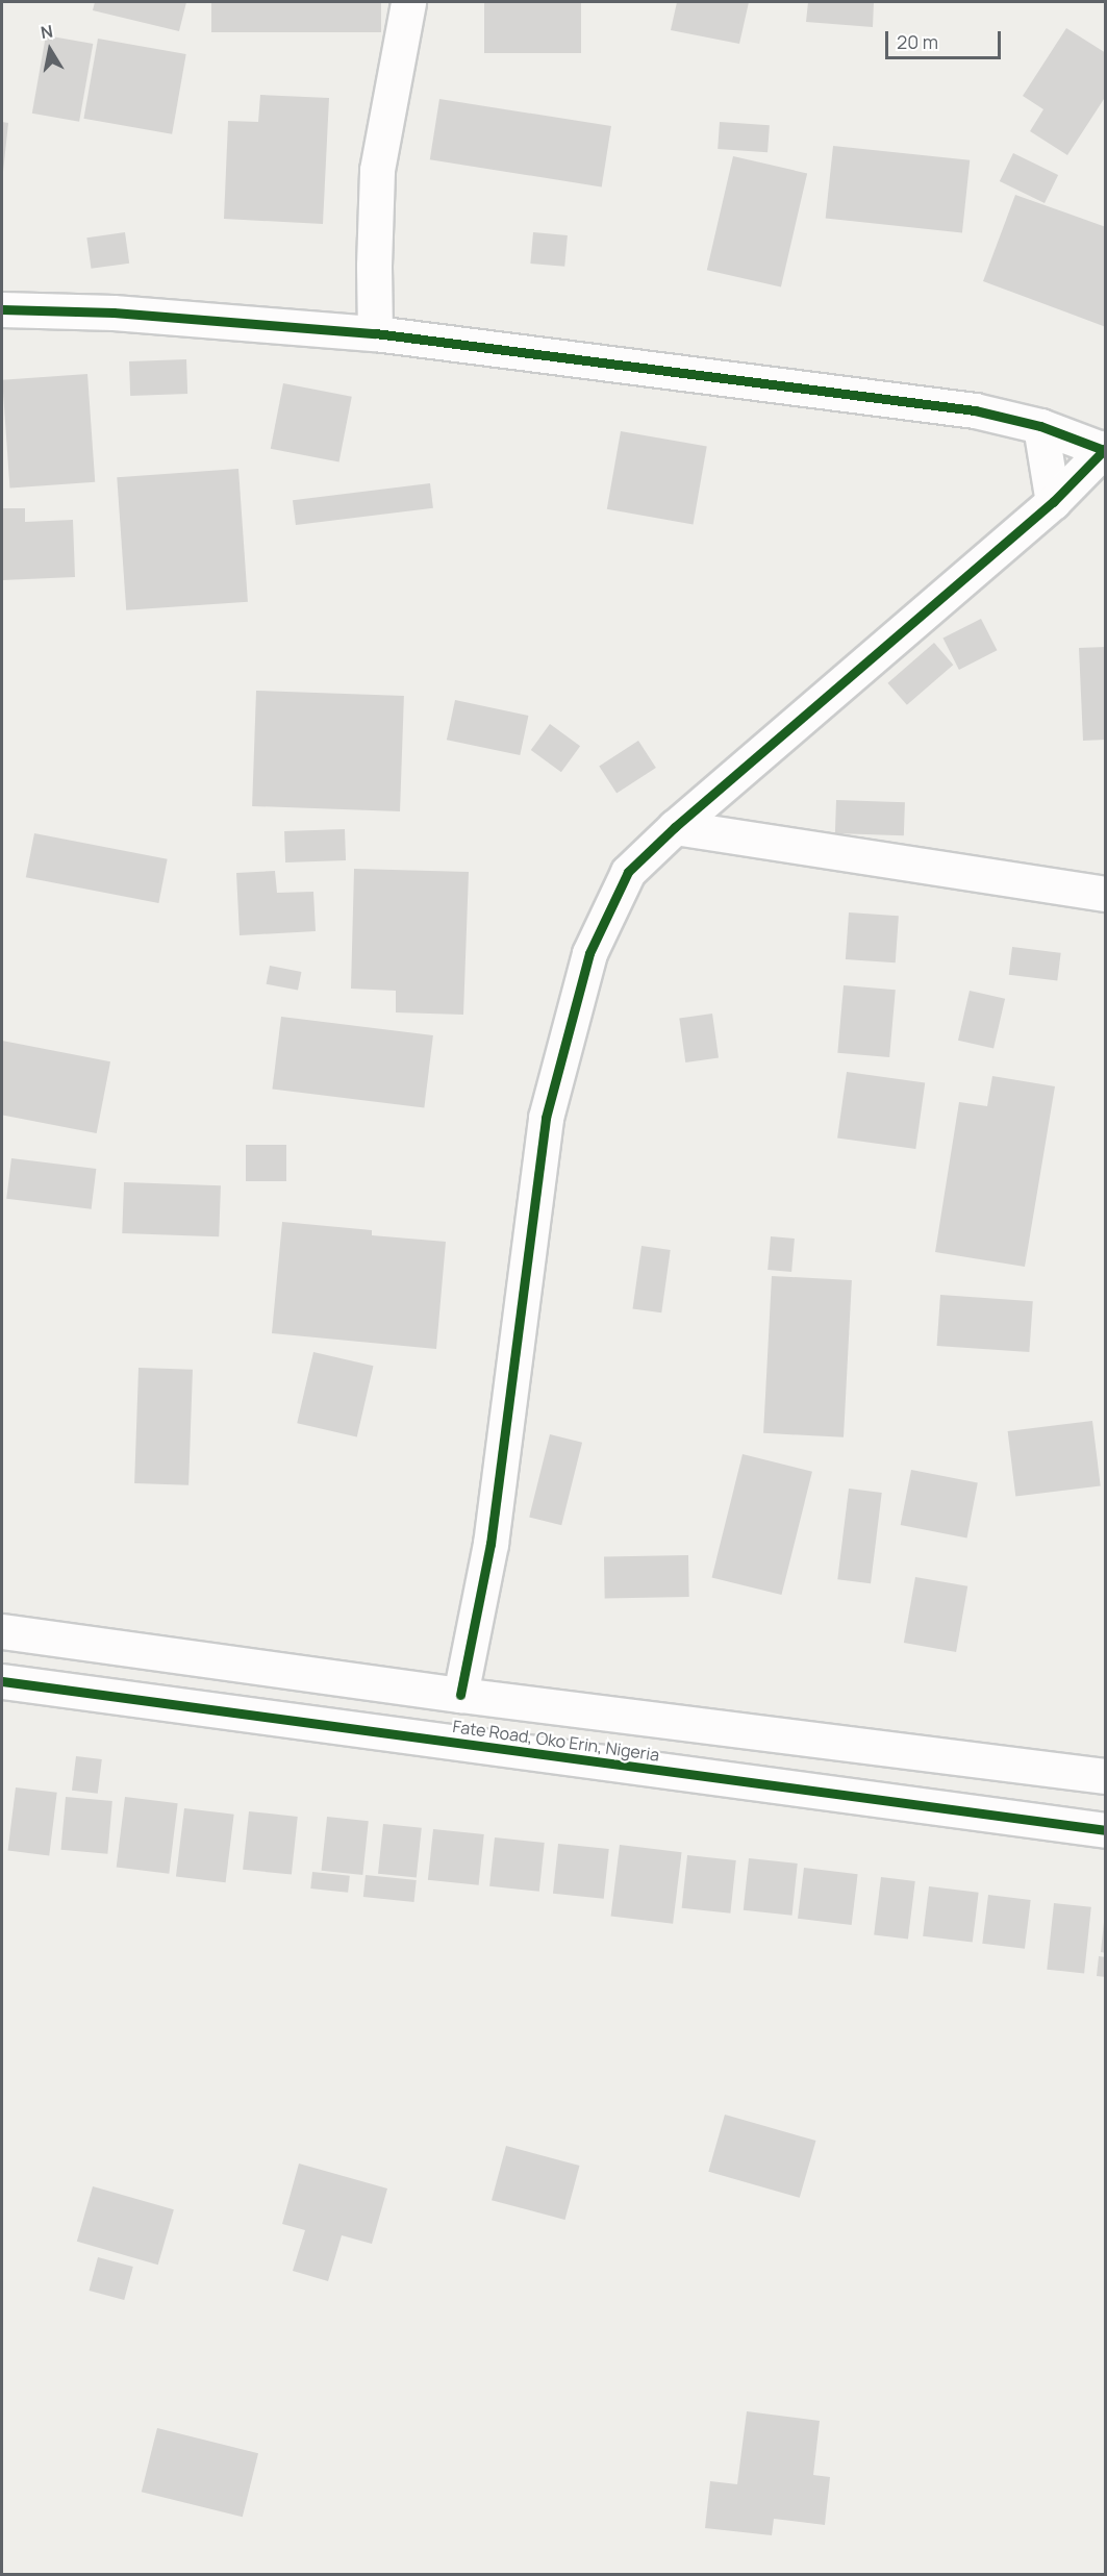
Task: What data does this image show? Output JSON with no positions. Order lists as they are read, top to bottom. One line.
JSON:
{"streets":{"street":["Fate Road, Oko Erin, Nigeria"]},"scale_bar":"20 m","north":"top"}
